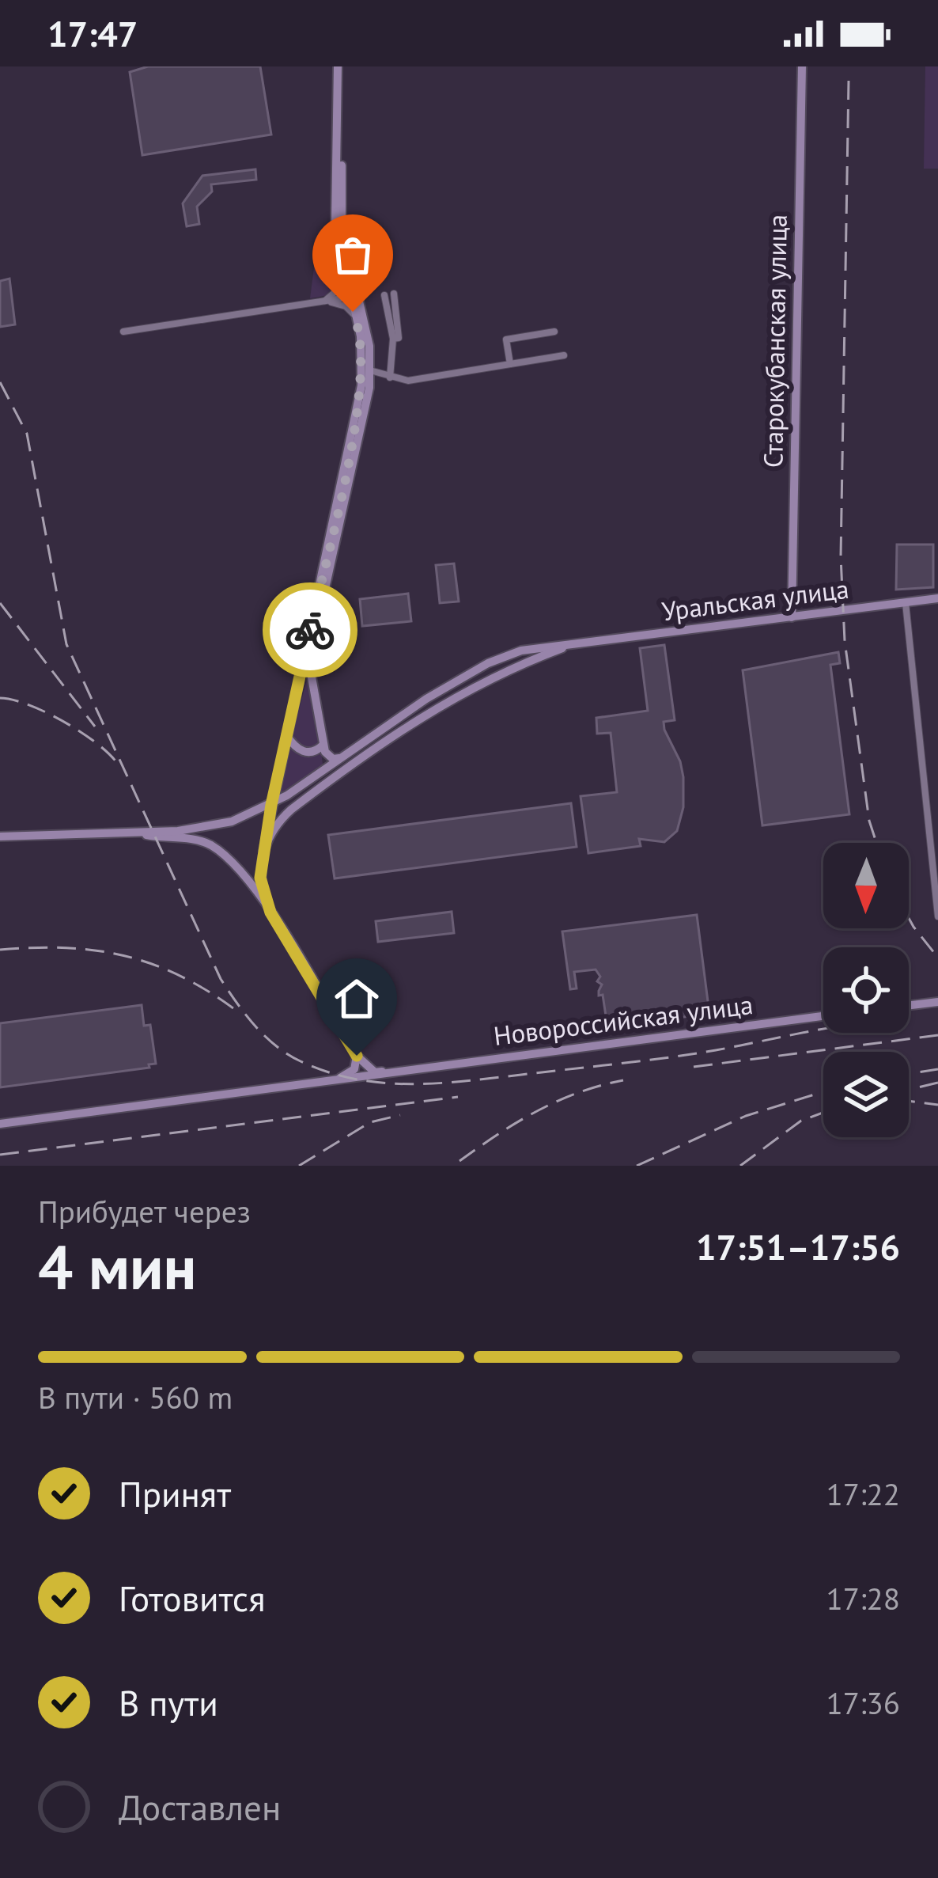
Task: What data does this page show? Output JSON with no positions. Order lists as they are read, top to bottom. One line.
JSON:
{"streets":{"main road":["Старокубанская улица","Уральская улица","Новороссийская улица"]},"crossings":[["Старокубанская улица","Уральская улица"]],"north":"bottom","page":{"status":"17:47","heading":["4 мин","Прибудет через","17:51–17:56"],"bar":"В пути · 560 m","list":[["Принят","17:22"],["Готовится","17:28"],["В пути","17:36"],"Доставлен"]}}
